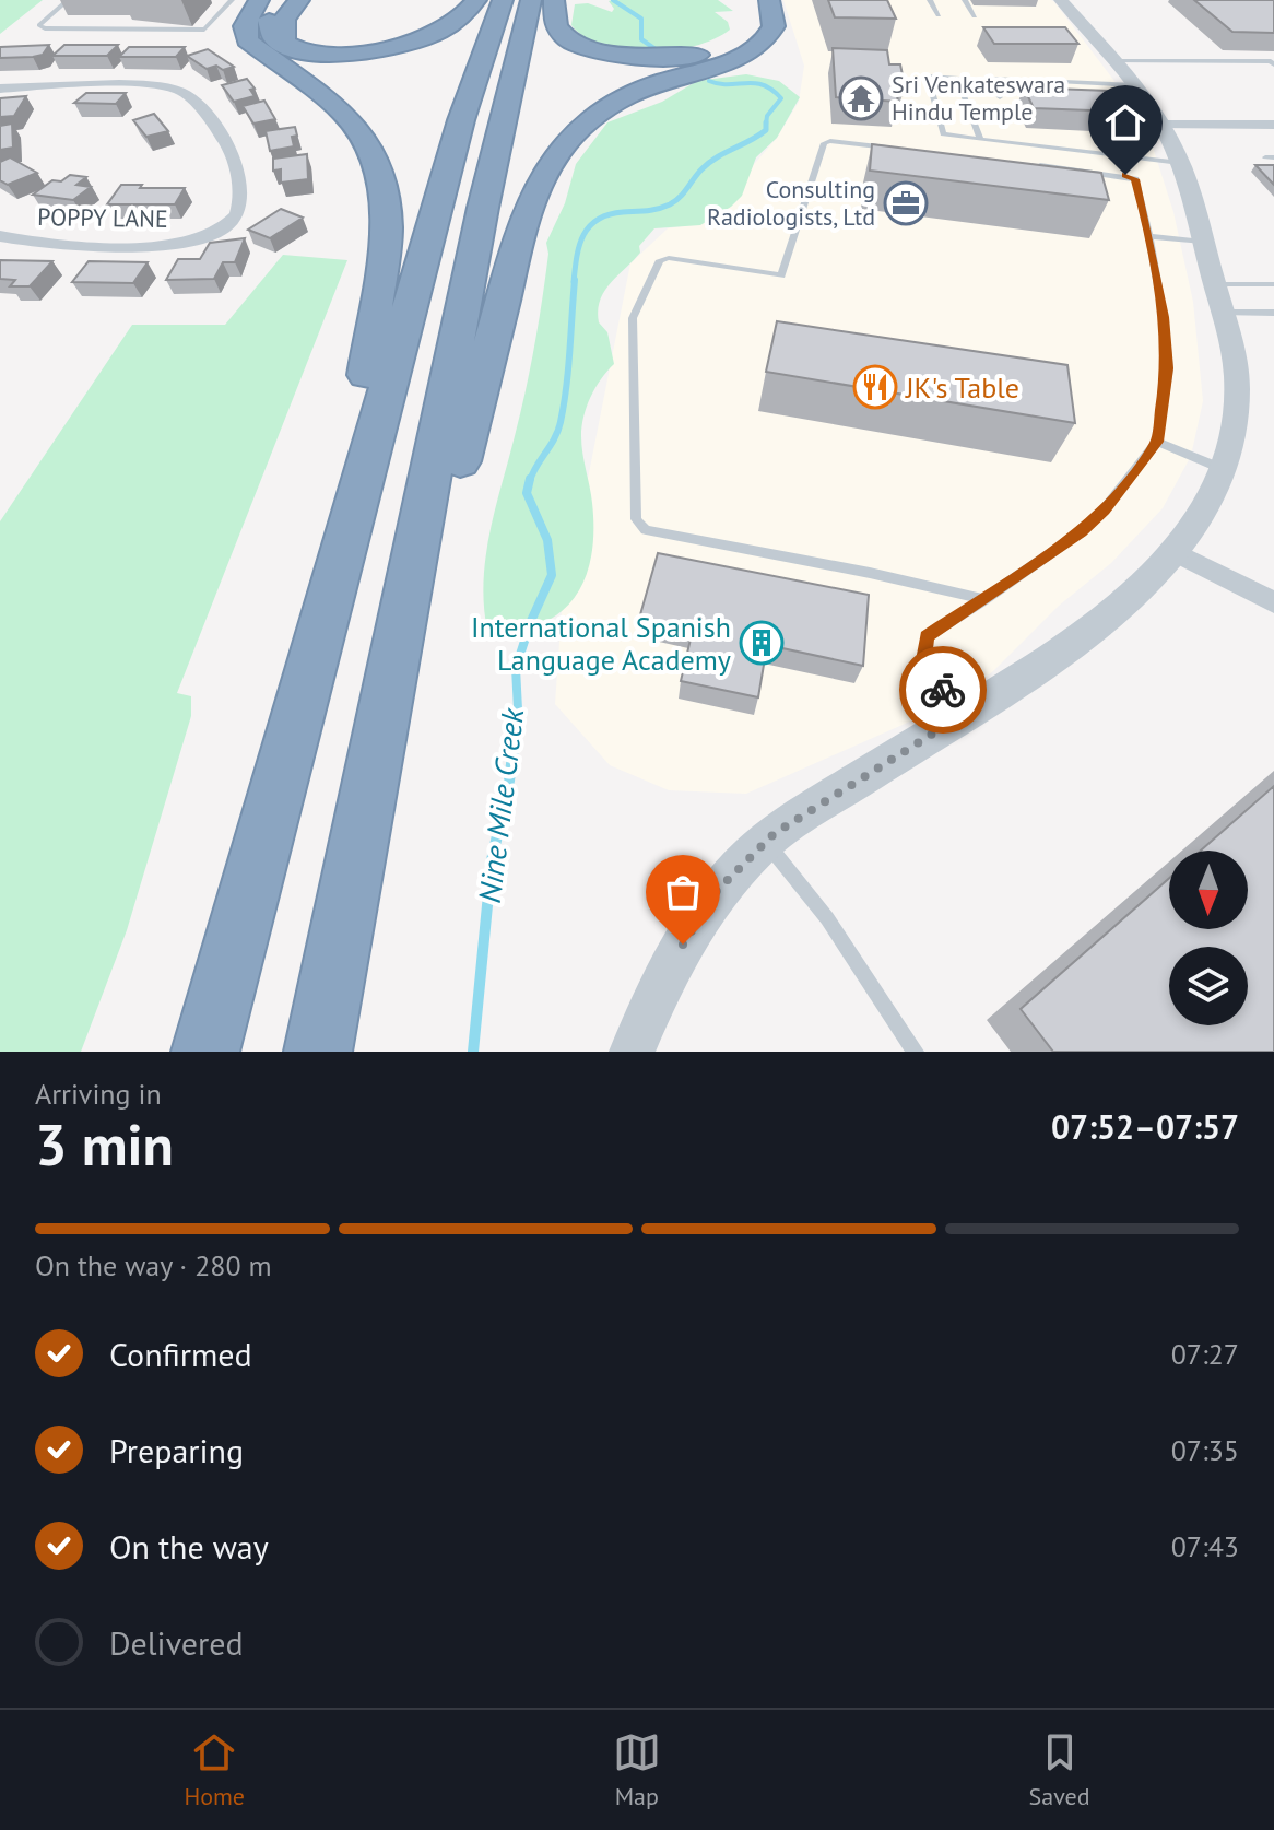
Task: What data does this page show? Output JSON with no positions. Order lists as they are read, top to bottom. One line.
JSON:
{"streets":{"street":["POPPY LANE"]},"water":["Nine Mile Creek"],"places":{"temple":["Sri Venkateswara Hindu Temple"],"office":["Consulting Radiologists, Ltd"],"restaurant":["JK's Table"],"building":["International Spanish Language Academy"]},"north":"bottom","page":{"heading":["3 min","Arriving in","07:52–07:57"],"bar":"On the way · 280 m","list":[["Confirmed","07:27"],["Preparing","07:35"],["On the way","07:43"],"Delivered"],"tabs":["Home","Map","Saved"]}}
